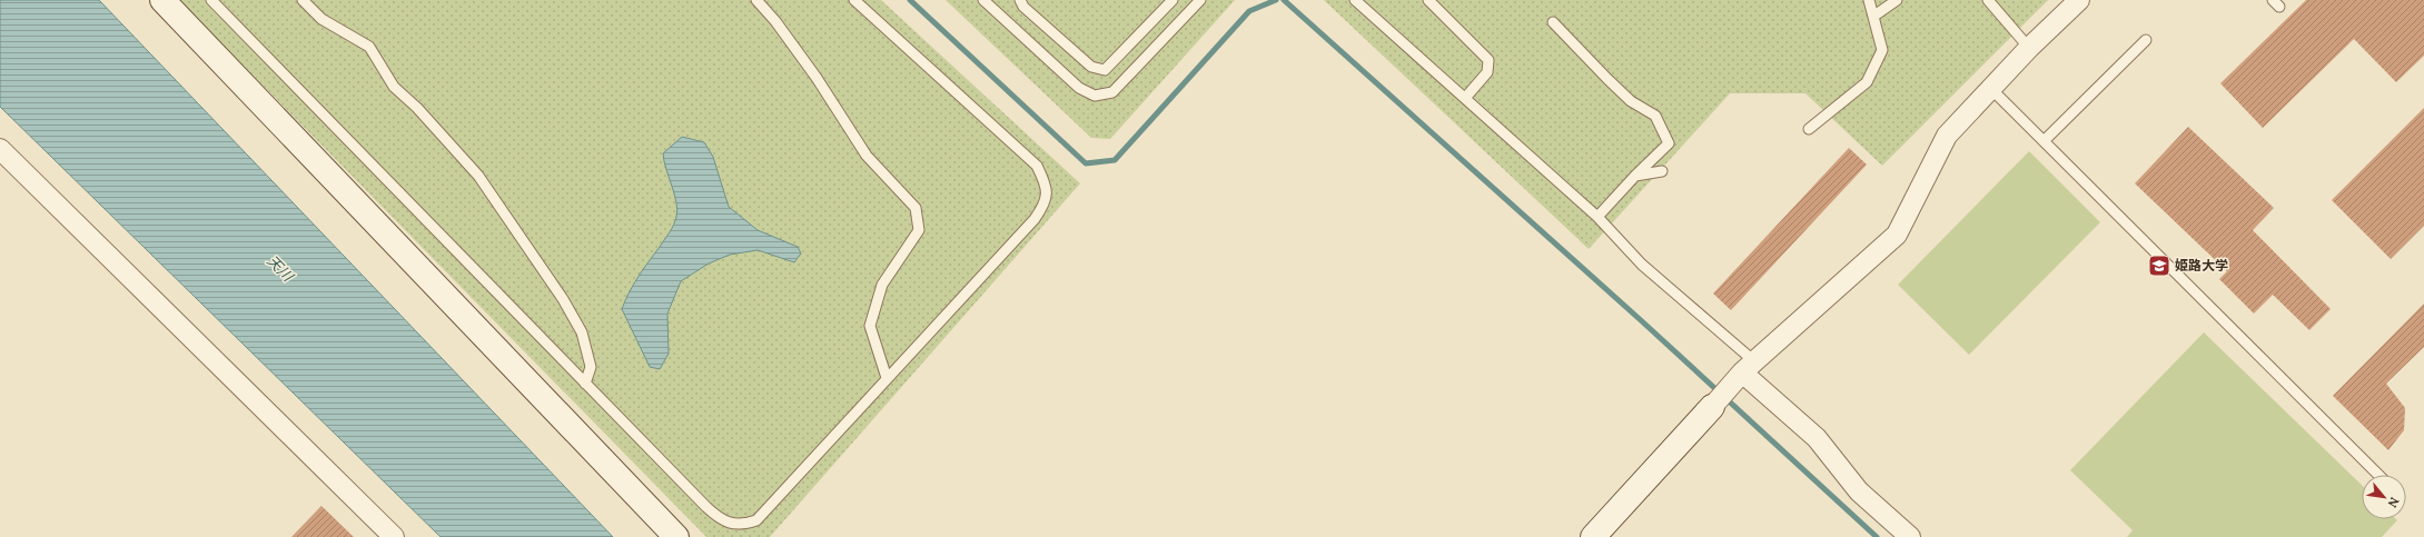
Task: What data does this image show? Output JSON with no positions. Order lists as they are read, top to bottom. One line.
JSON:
{"water":["天川"],"places":{"school or university":["姫路大学"]},"north":"bottom right"}
